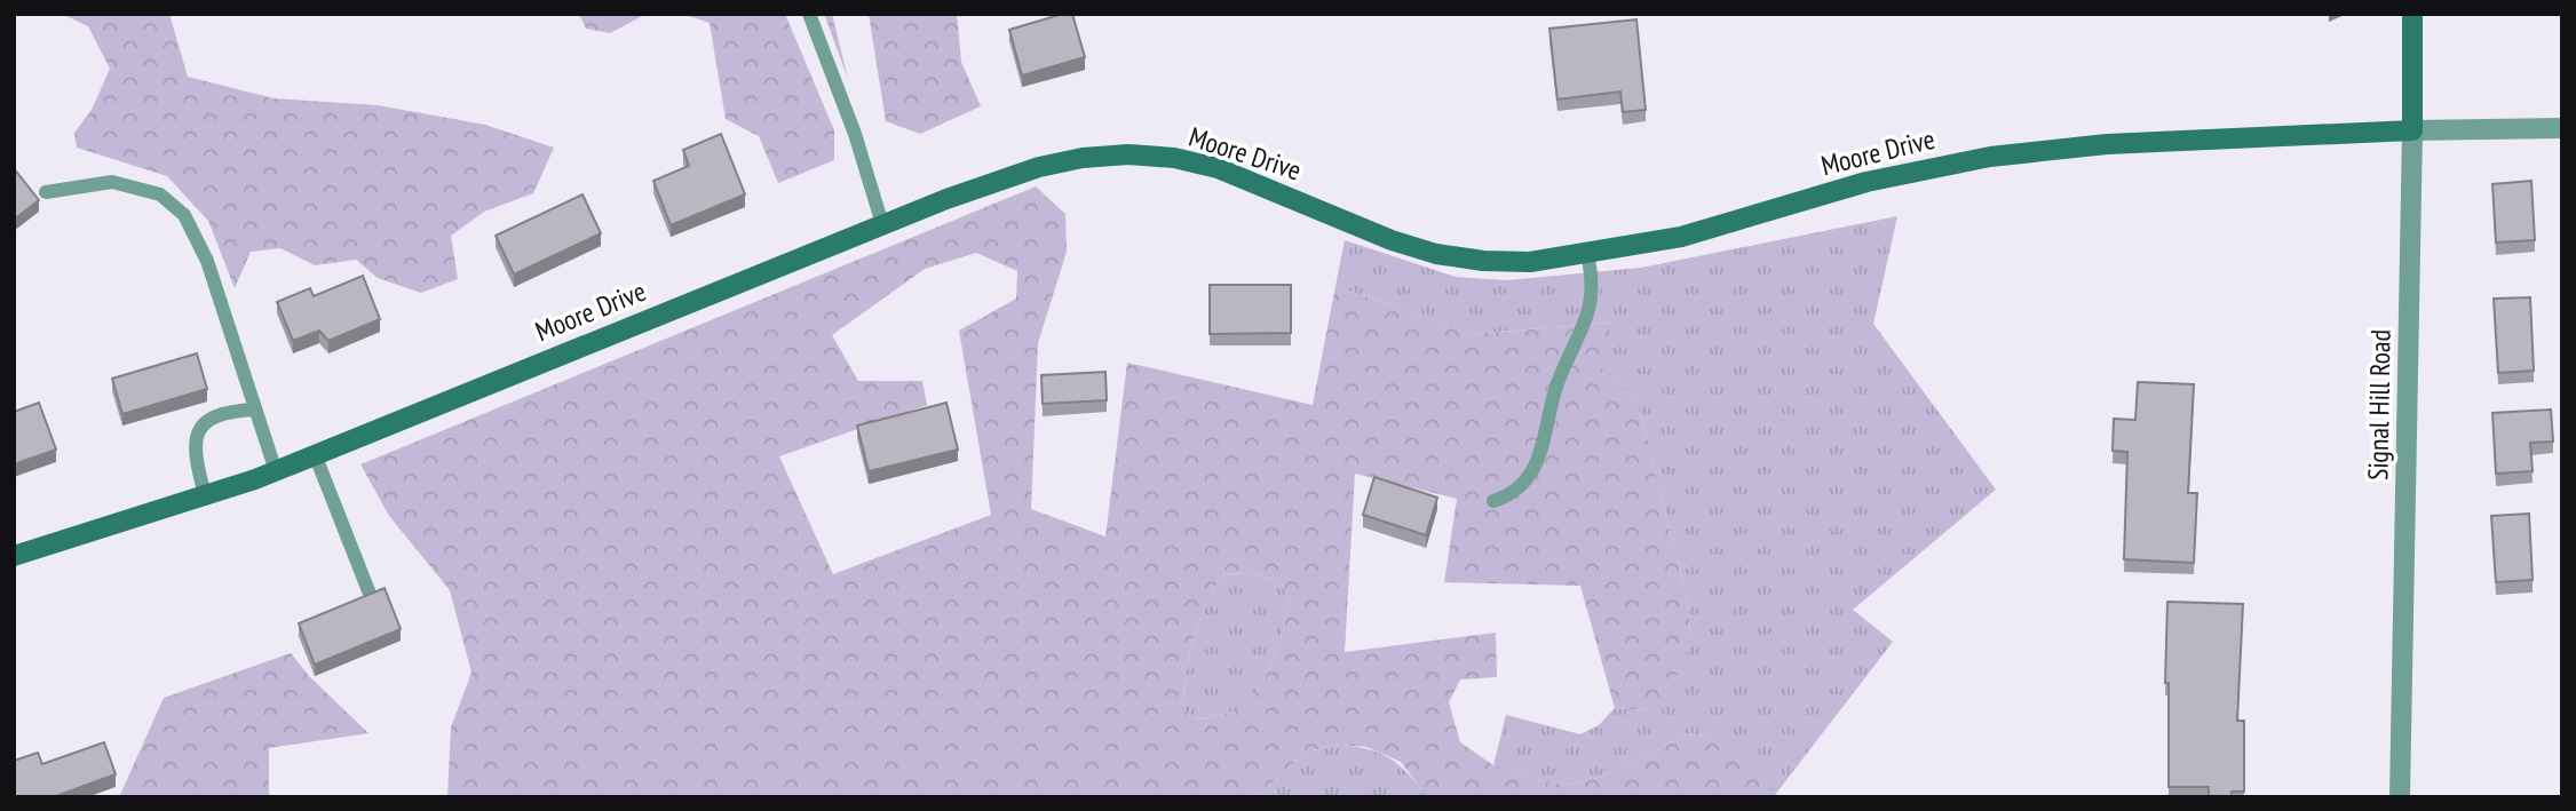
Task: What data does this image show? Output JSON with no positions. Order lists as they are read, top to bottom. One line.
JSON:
{"streets":{"main road":["Moore Drive","Signal Hill Road"]},"crossings":[["Moore Drive","Signal Hill Road"]]}
